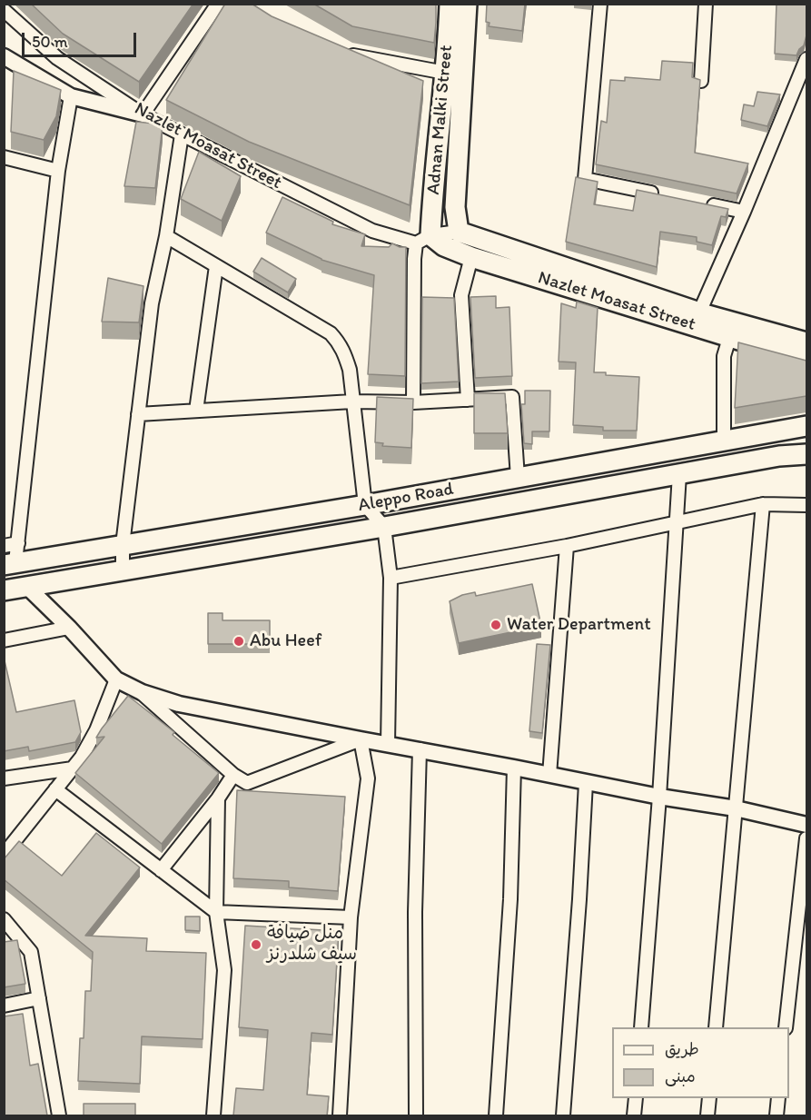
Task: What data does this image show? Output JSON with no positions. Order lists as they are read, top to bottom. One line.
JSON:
{"streets":{"main road":["Adnan Malki Street","Nazlet Moasat Street","Aleppo Road"]},"crossings":[["Adnan Malki Street","Nazlet Moasat Street"]],"places":["Water Department","Abu Heef","منل ضيافة سيف شلدرنز"],"legend":["طريق","مبنى"],"scale_bar":"50 m"}
